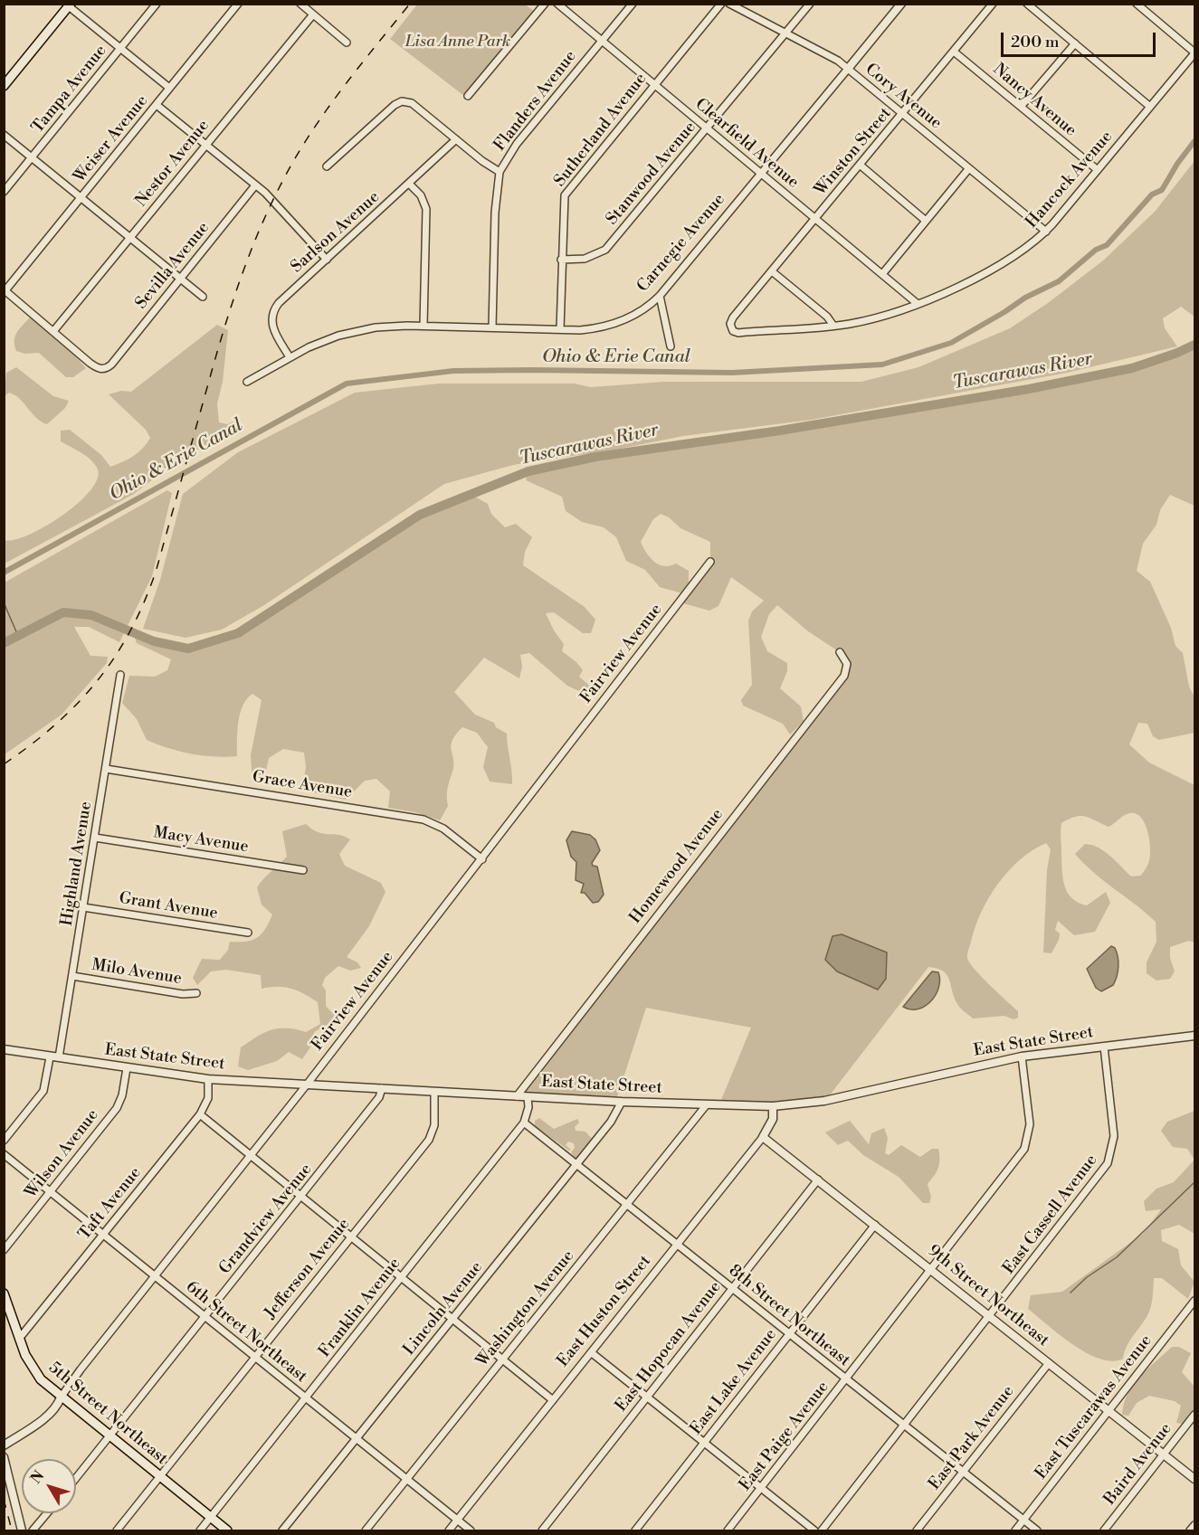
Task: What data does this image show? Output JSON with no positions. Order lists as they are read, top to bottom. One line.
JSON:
{"streets":{"main road":["5th Street Northeast"],"street":["Tampa Avenue","Cory Avenue","Nancy Avenue","Flanders Avenue","Sutherland Avenue","Weiser Avenue","Clearfield Avenue","Winston Street","Nestor Avenue","Stanwood Avenue","Hancock Avenue","Sarlson Avenue","Carnegie Avenue","Sevilla Avenue","Fairview Avenue","Grace Avenue","Macy Avenue","Highland Avenue","Homewood Avenue","Grant Avenue","Milo Avenue","East State Street","Wilson Avenue","Taft Avenue","East Cassell Avenue","Grandview Avenue","Jefferson Avenue","9th Street Northeast","Franklin Avenue","Lincoln Avenue","Washington Avenue","East Huston Street","8th Street Northeast","6th Street Northeast","East Hopocan Avenue","East Lake Avenue","East Tuscarawas Avenue","East Paige Avenue","East Park Avenue","Baird Avenue"]},"crossings":[["Cory Avenue","Winston Street"],["Cory Avenue","Stanwood Avenue"],["Cory Avenue","Hancock Avenue"],["Cory Avenue","Carnegie Avenue"],["Nancy Avenue","Winston Street"],["Nancy Avenue","Hancock Avenue"],["Flanders Avenue","Clearfield Avenue"],["Flanders Avenue","Carnegie Avenue"],["Sutherland Avenue","Clearfield Avenue"],["Sutherland Avenue","Stanwood Avenue"],["Sutherland Avenue","Carnegie Avenue"],["Clearfield Avenue","Winston Street"],["Clearfield Avenue","Stanwood Avenue"],["Clearfield Avenue","Hancock Avenue"],["Clearfield Avenue","Carnegie Avenue"],["Winston Street","Hancock Avenue"],["Nestor Avenue","Sevilla Avenue"],["Sarlson Avenue","Carnegie Avenue"],["Fairview Avenue","Grace Avenue"],["Fairview Avenue","East State Street"],["Fairview Avenue","6th Street Northeast"],["Fairview Avenue","5th Street Northeast"],["Grace Avenue","Highland Avenue"],["Macy Avenue","Highland Avenue"],["Highland Avenue","Grant Avenue"],["Highland Avenue","Milo Avenue"],["Highland Avenue","East State Street"],["Homewood Avenue","East State Street"],["East State Street","Wilson Avenue"],["East State Street","Taft Avenue"],["East State Street","East Cassell Avenue"],["East State Street","Grandview Avenue"],["East State Street","Jefferson Avenue"],["East State Street","Lincoln Avenue"],["East State Street","Washington Avenue"],["East State Street","East Huston Street"],["East State Street","East Paige Avenue"],["Wilson Avenue","6th Street Northeast"],["Taft Avenue","6th Street Northeast"],["Taft Avenue","5th Street Northeast"],["East Cassell Avenue","9th Street Northeast"],["East Cassell Avenue","8th Street Northeast"],["Grandview Avenue","6th Street Northeast"],["Grandview Avenue","5th Street Northeast"],["Jefferson Avenue","6th Street Northeast"],["Jefferson Avenue","5th Street Northeast"],["9th Street Northeast","East Huston Street"],["9th Street Northeast","East Hopocan Avenue"],["9th Street Northeast","East Lake Avenue"],["9th Street Northeast","East Tuscarawas Avenue"],["9th Street Northeast","East Paige Avenue"],["9th Street Northeast","East Park Avenue"],["9th Street Northeast","Baird Avenue"],["Franklin Avenue","8th Street Northeast"],["Franklin Avenue","6th Street Northeast"],["Franklin Avenue","5th Street Northeast"],["Lincoln Avenue","8th Street Northeast"],["Lincoln Avenue","6th Street Northeast"],["Washington Avenue","8th Street Northeast"],["Washington Avenue","6th Street Northeast"],["East Huston Street","8th Street Northeast"],["East Huston Street","6th Street Northeast"],["8th Street Northeast","East Hopocan Avenue"],["8th Street Northeast","East Lake Avenue"],["8th Street Northeast","East Tuscarawas Avenue"],["8th Street Northeast","East Paige Avenue"],["8th Street Northeast","East Park Avenue"]],"water":["Ohio & Erie Canal","Tuscarawas River"],"parks":["Lisa Anne Park"],"scale_bar":"200 m","north":"top left"}
